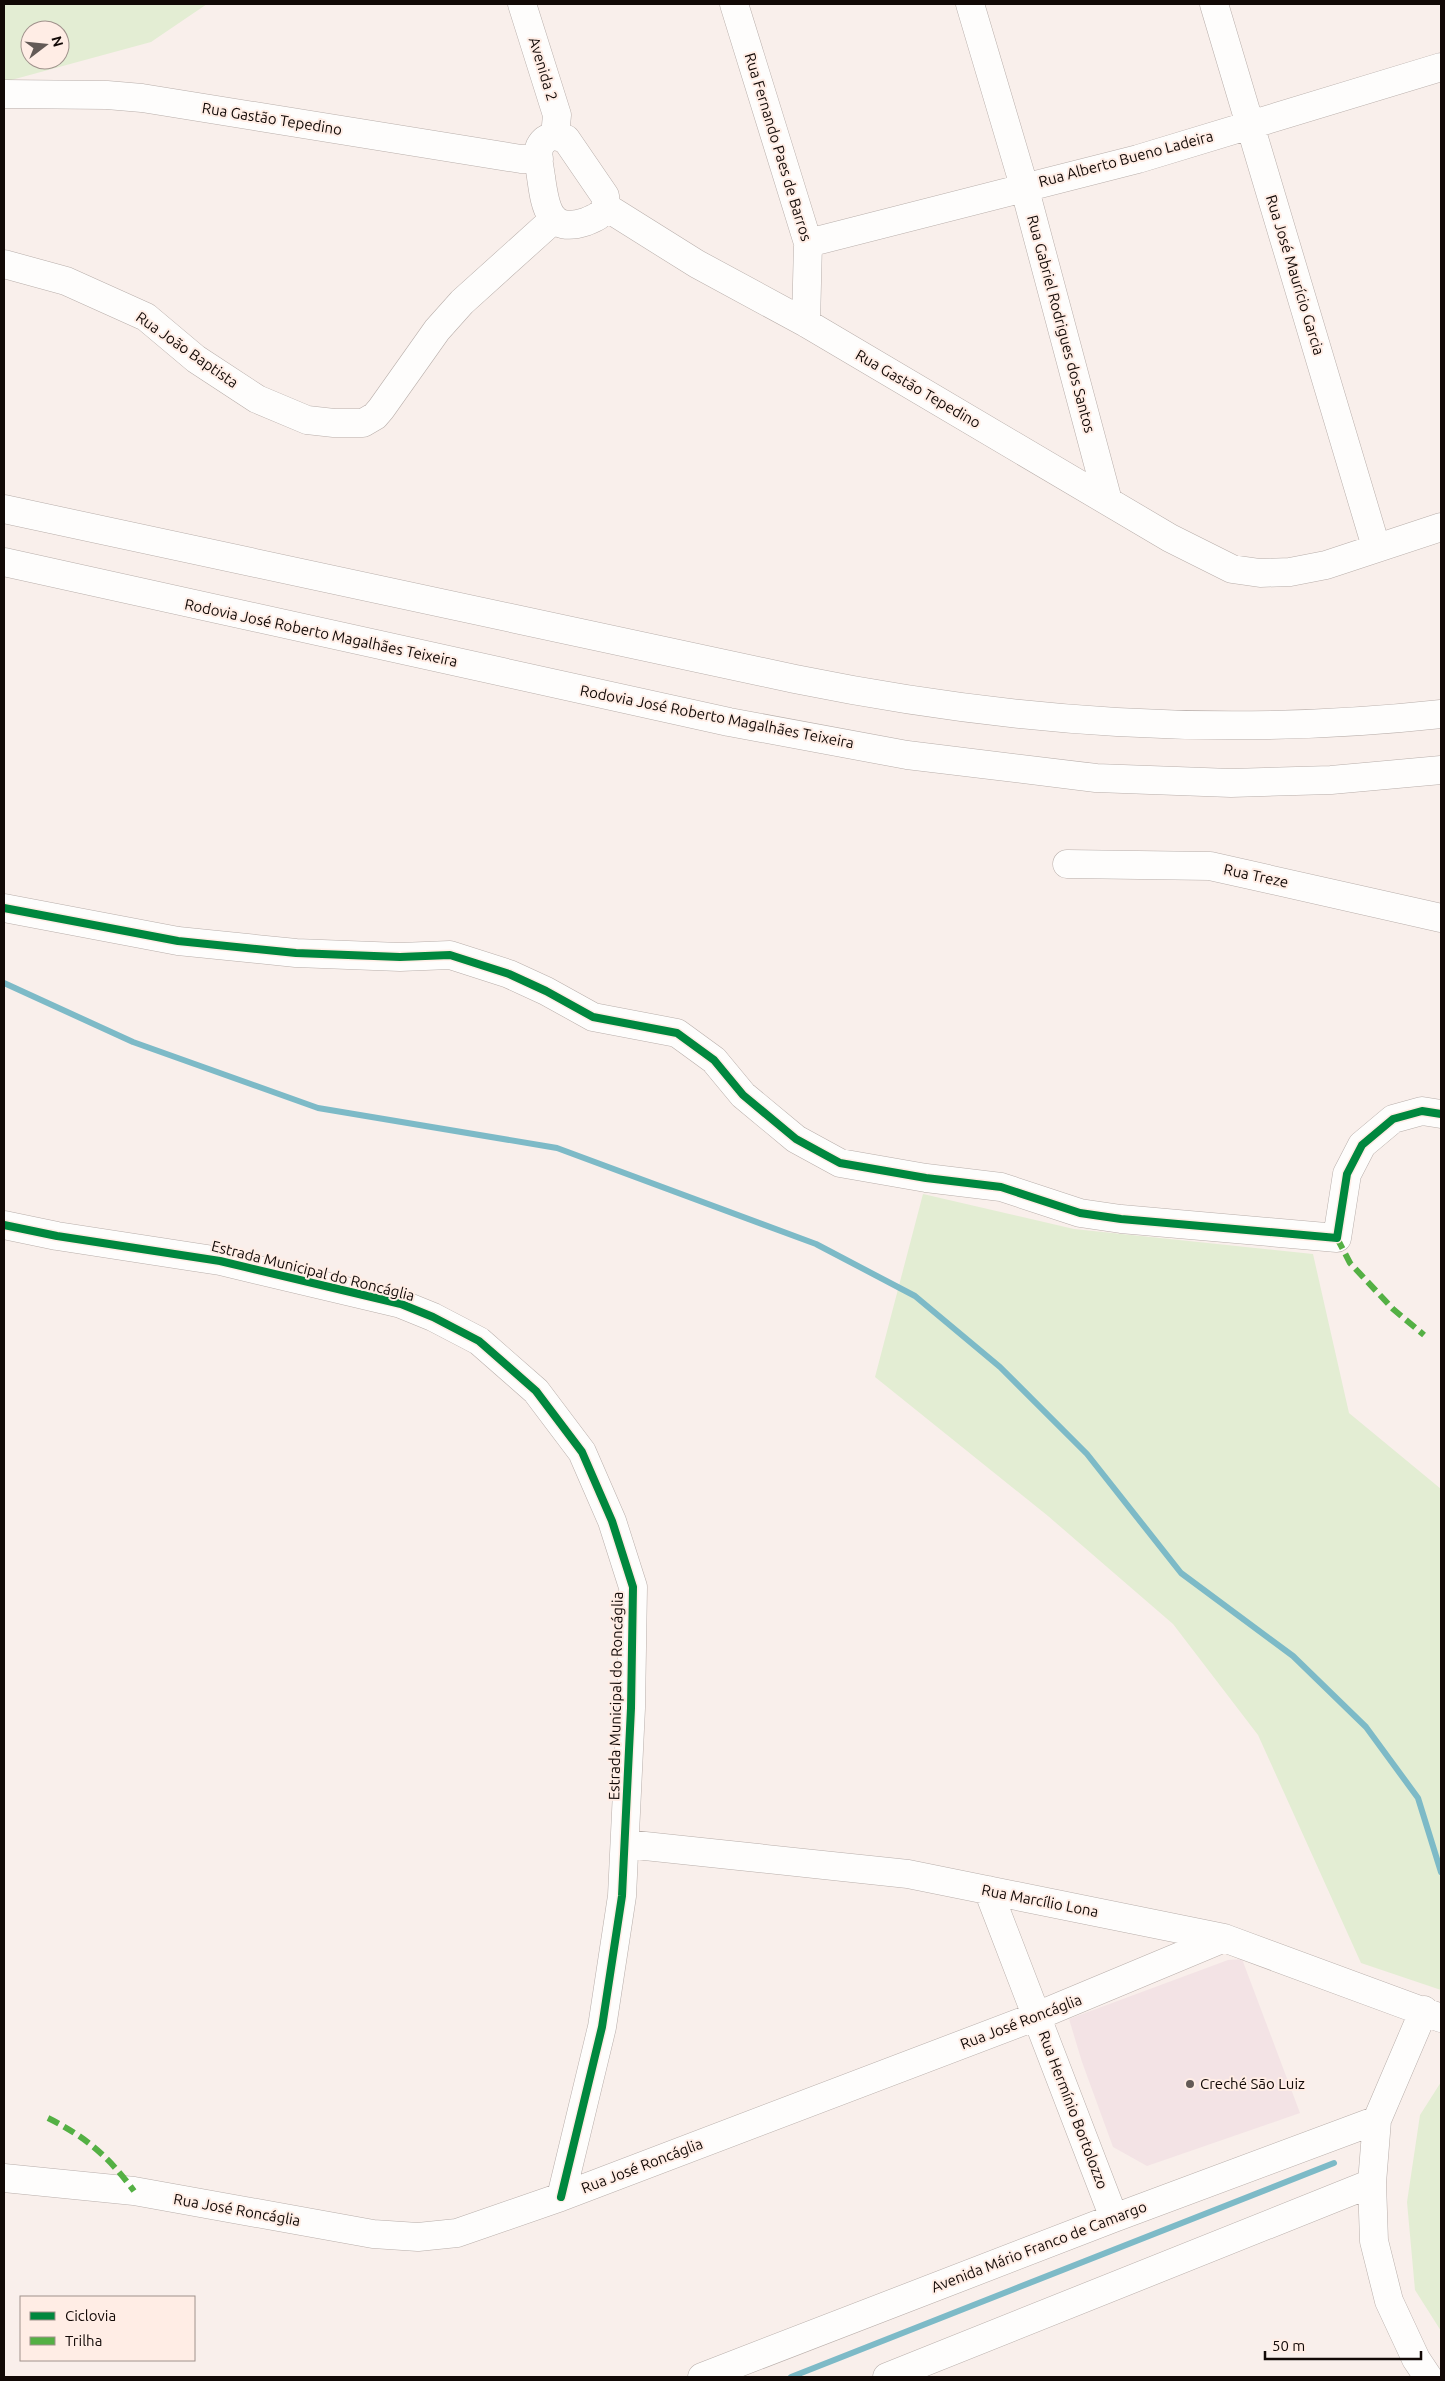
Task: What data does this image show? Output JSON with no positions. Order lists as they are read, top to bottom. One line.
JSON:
{"streets":{"main road":["Avenida 2","Rua Gastão Tepedino","Rua Fernando Paes de Barros","Rua Alberto Bueno Ladeira","Rua José Maurício Garcia","Rua Gabriel Rodrigues dos Santos","Rua João Baptista","Rodovia José Roberto Magalhães Teixeira","Rua Treze","Estrada Municipal do Roncáglia","Rua Marcílio Lona","Rua José Roncáglia","Rua Hermínio Bortolozzo","Avenida Mário Franco de Camargo"]},"crossings":[["Rua Gastão Tepedino","Rua Fernando Paes de Barros"],["Rua Gastão Tepedino","Rua José Maurício Garcia"],["Rua Gastão Tepedino","Rua Gabriel Rodrigues dos Santos"],["Rua Fernando Paes de Barros","Rua Alberto Bueno Ladeira"],["Rua Alberto Bueno Ladeira","Rua José Maurício Garcia"],["Rua Alberto Bueno Ladeira","Rua Gabriel Rodrigues dos Santos"],["Estrada Municipal do Roncáglia","Rua Marcílio Lona"],["Estrada Municipal do Roncáglia","Rua José Roncáglia"],["Rua Marcílio Lona","Rua José Roncáglia"],["Rua Marcílio Lona","Rua Hermínio Bortolozzo"],["Rua José Roncáglia","Rua Hermínio Bortolozzo"],["Rua Hermínio Bortolozzo","Avenida Mário Franco de Camargo"]],"places":["Creché São Luiz"],"legend":["Ciclovia","Trilha"],"scale_bar":"50 m","north":"right"}
